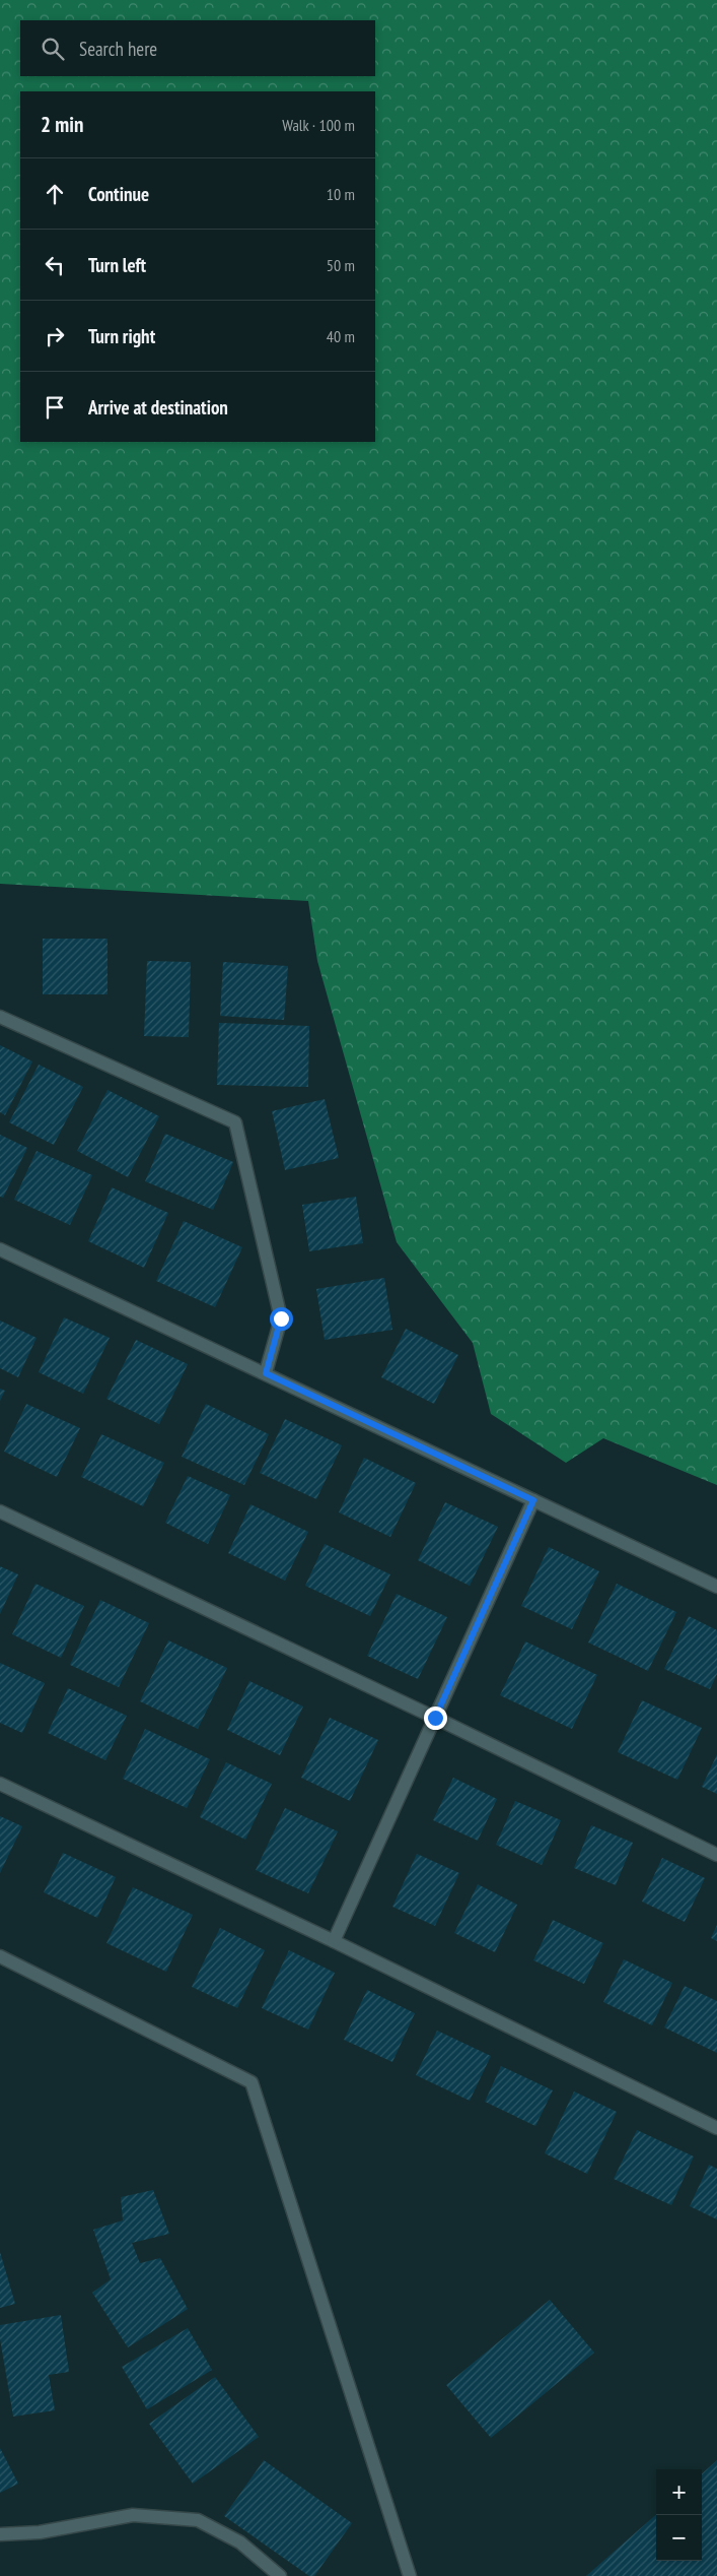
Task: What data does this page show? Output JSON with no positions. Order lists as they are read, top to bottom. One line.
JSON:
{"page":{"search":"Search here","heading":["2 min","Walk · 100 m"],"list":[["Continue","10 m"],["Turn left","50 m"],["Turn right","40 m"],"Arrive at destination"],"map_buttons":["+","−"]}}
